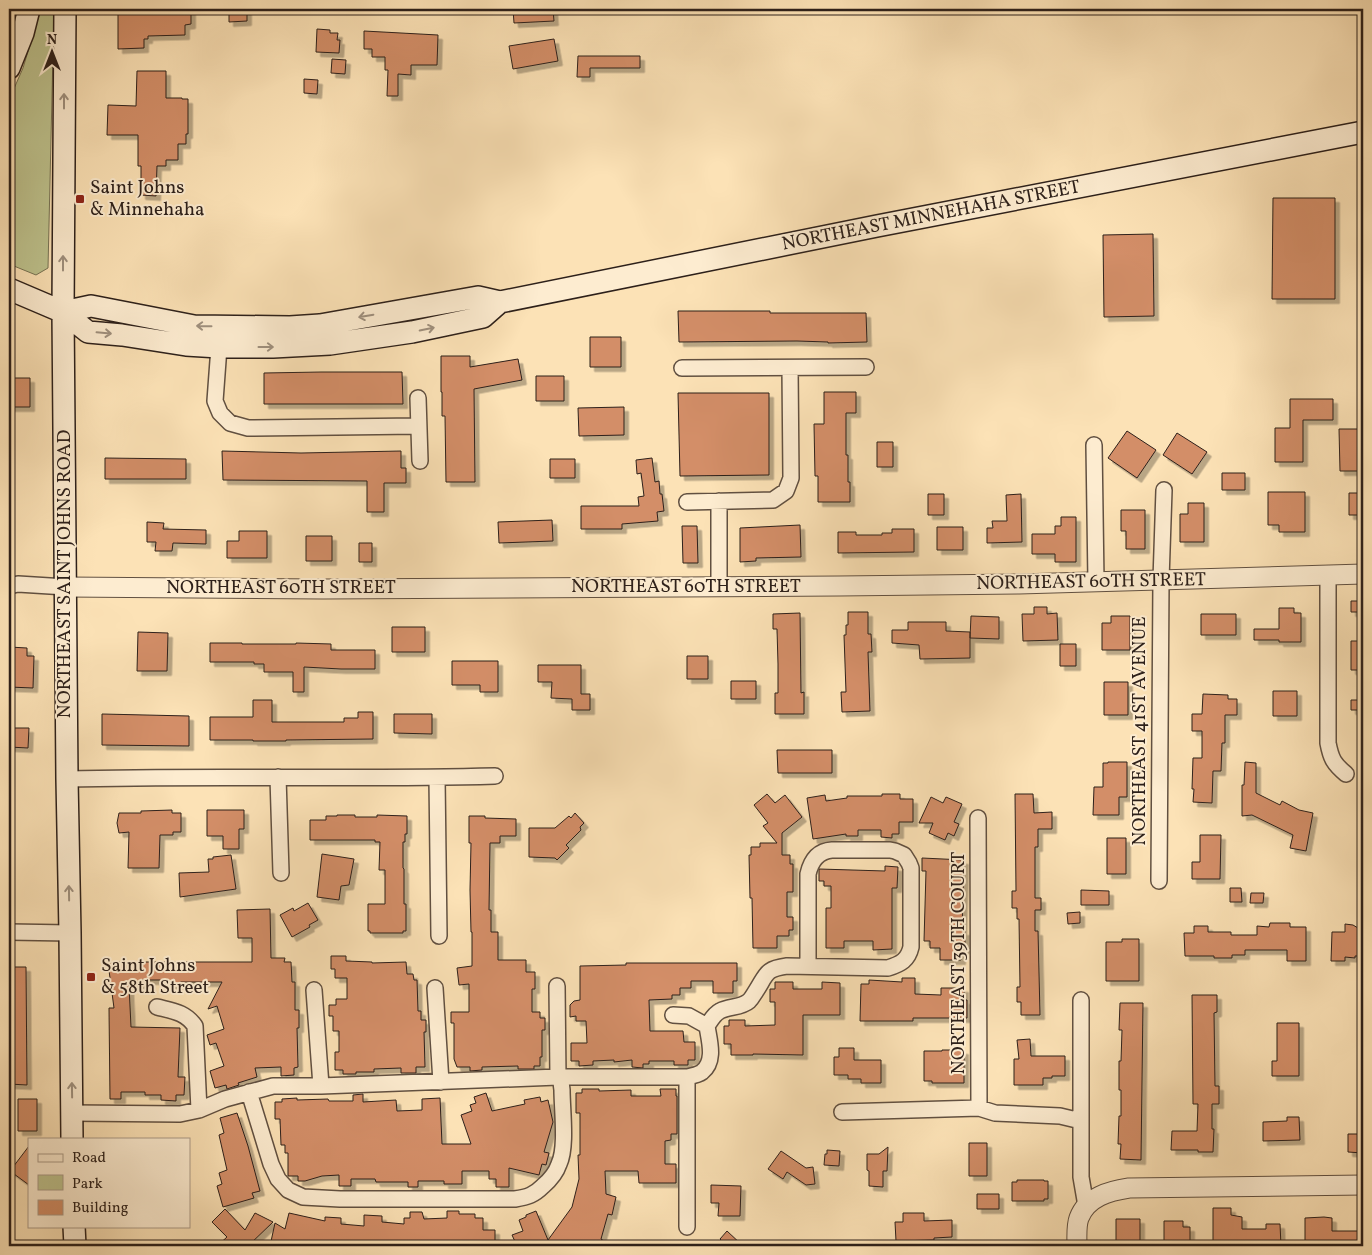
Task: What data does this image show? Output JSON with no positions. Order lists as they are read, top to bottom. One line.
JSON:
{"streets":{"main road":["NORTHEAST MINNEHAHA STREET","NORTHEAST SAINT JOHNS ROAD"],"street":["NORTHEAST 60TH STREET","NORTHEAST 41ST AVENUE","NORTHEAST 39TH COURT"]},"crossings":[["NORTHEAST MINNEHAHA STREET","NORTHEAST SAINT JOHNS ROAD"],["NORTHEAST SAINT JOHNS ROAD","NORTHEAST 60TH STREET"],["NORTHEAST 60TH STREET","NORTHEAST 41ST AVENUE"]],"one_way":["NORTHEAST SAINT JOHNS ROAD"],"places":{"transit":["Saint Johns & Minnehaha","Saint Johns & 58th Street"]},"legend":["Road","Park","Building"],"north":"top"}
